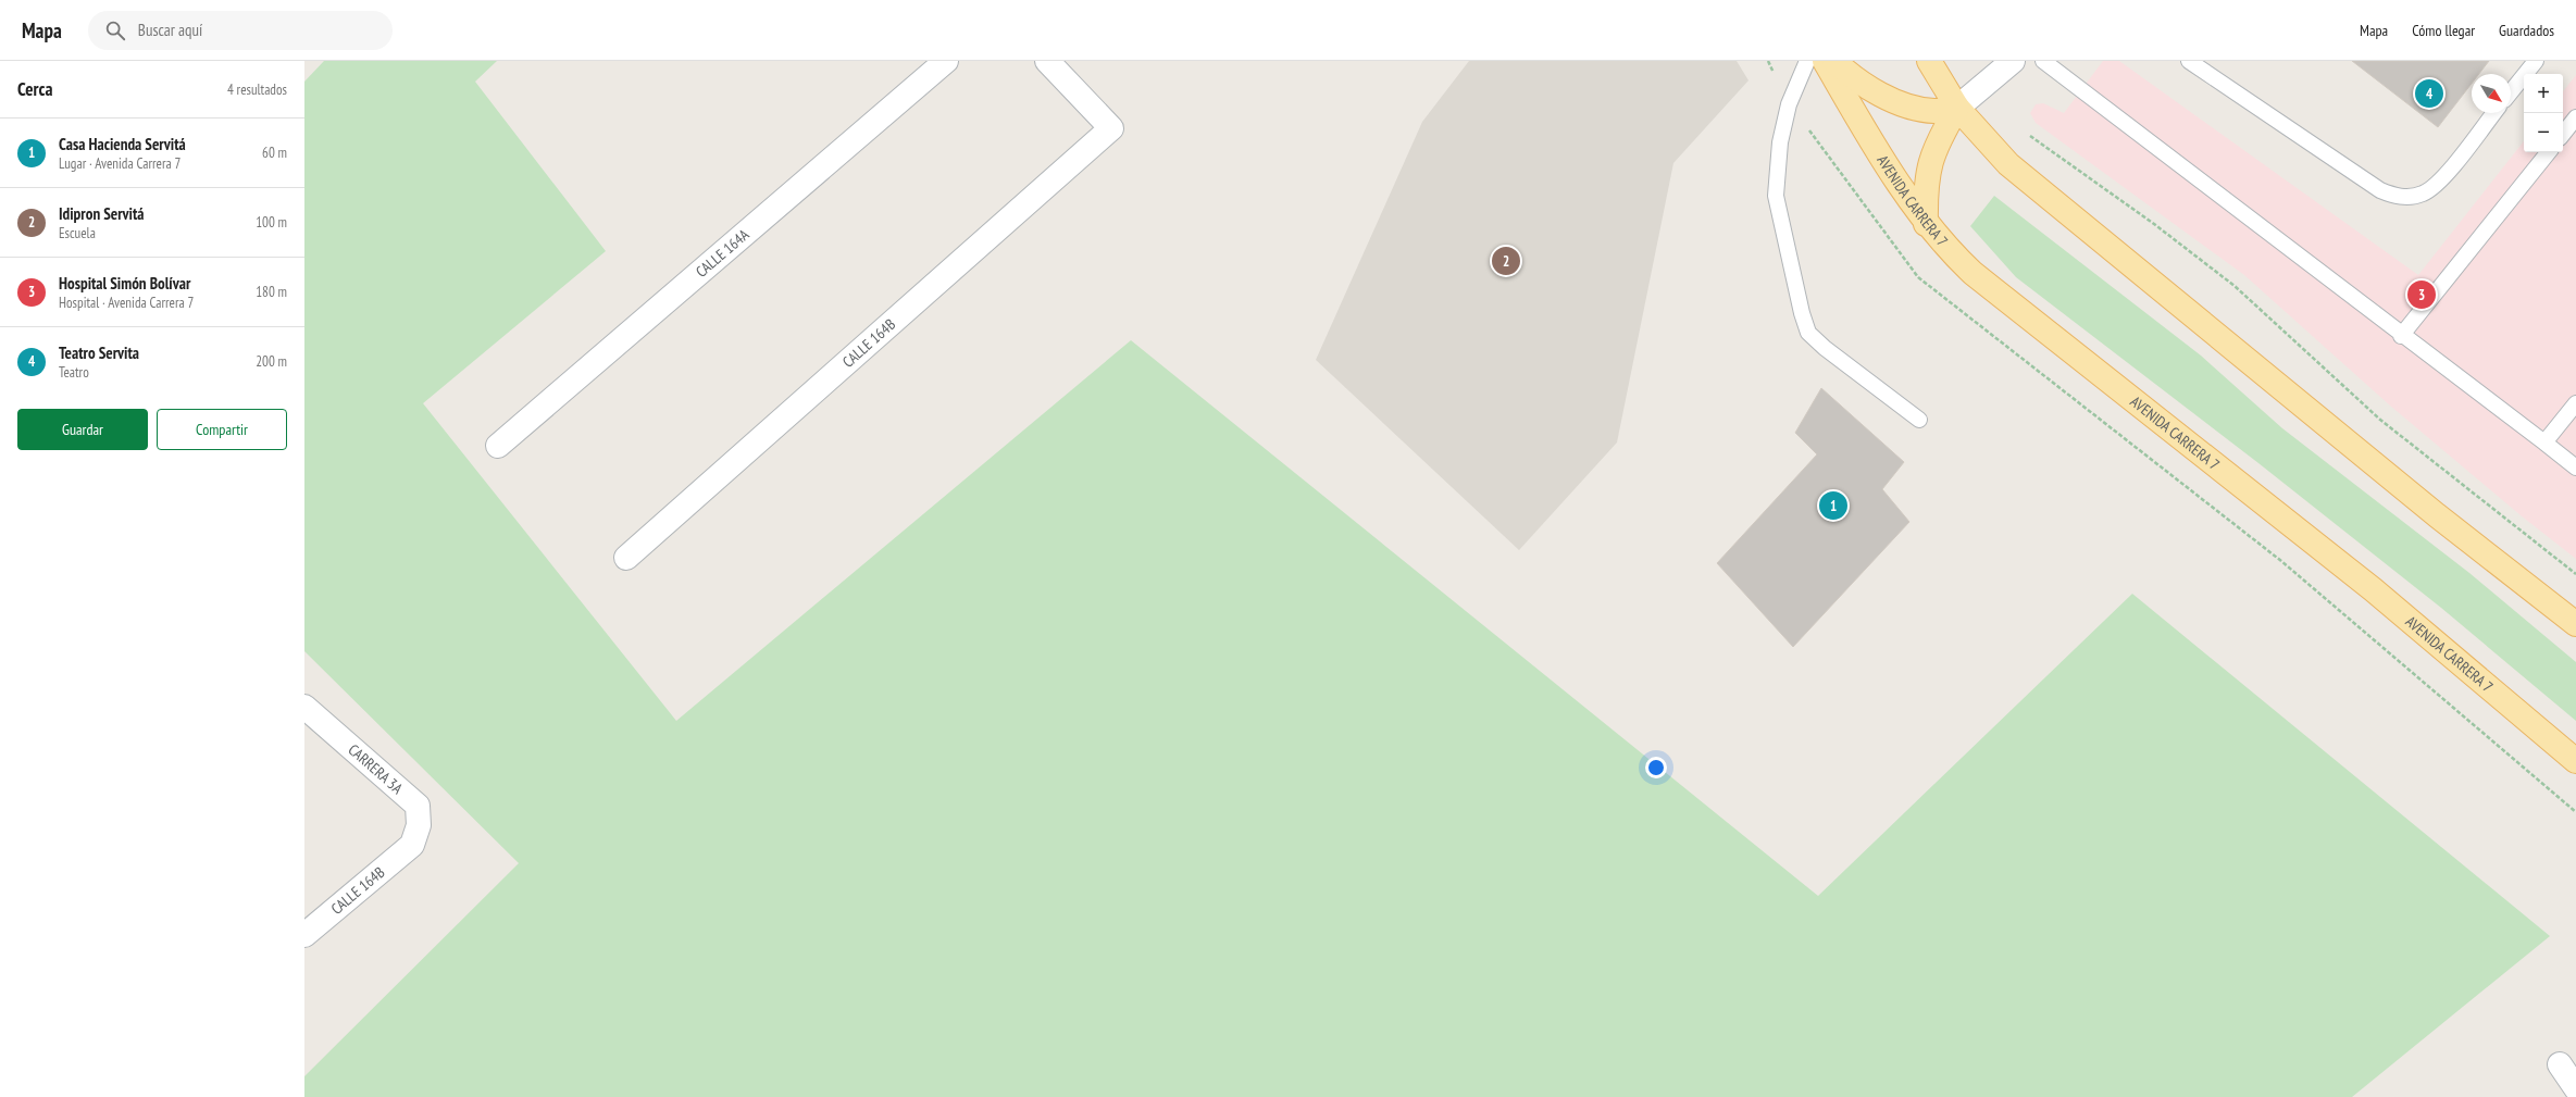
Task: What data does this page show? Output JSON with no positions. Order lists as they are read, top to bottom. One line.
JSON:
{"streets":{"main road":["AVENIDA CARRERA 7"],"street":["CALLE 164A","CALLE 164B","CARRERA 3A"]},"crossings":[["CALLE 164B","CARRERA 3A"]],"north":"bottom right","page":{"header":"Mapa","search":"Buscar aquí","nav":["Mapa","Cómo llegar","Guardados"],"heading":["Cerca","4 resultados"],"map_buttons":["+","−"],"pins":["4","2","3","1"],"list":[{"mark":"1","name":"Casa Hacienda Servitá","note":"Lugar · Avenida Carrera 7","value":"60 m"},{"mark":"2","name":"Idipron Servitá","note":"Escuela","value":"100 m"},{"mark":"3","name":"Hospital Simón Bolívar","note":"Hospital · Avenida Carrera 7","value":"180 m"},{"mark":"4","name":"Teatro Servita","note":"Teatro","value":"200 m"}],"buttons":["Guardar","Compartir"]}}
